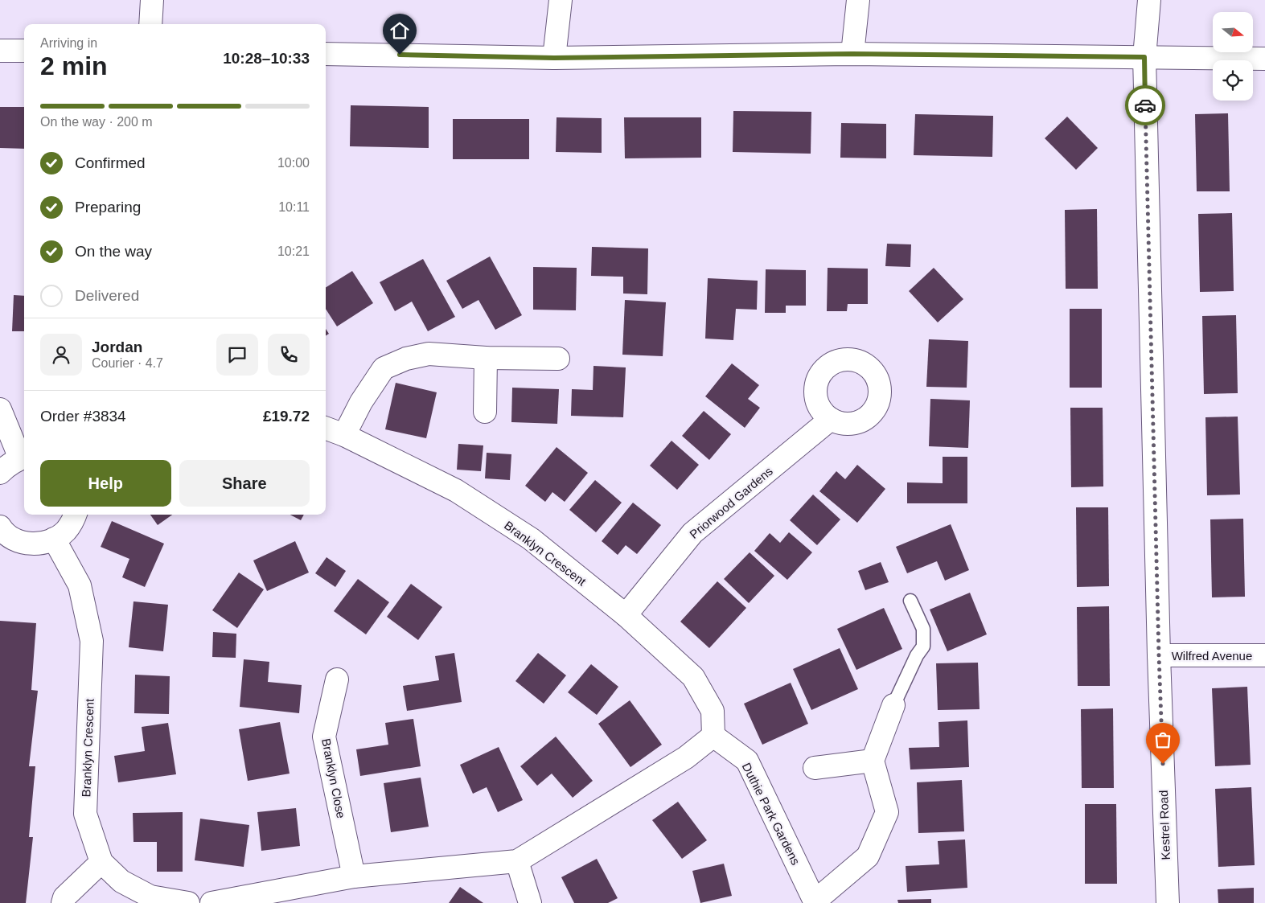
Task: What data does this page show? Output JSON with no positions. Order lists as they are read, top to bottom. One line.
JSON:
{"streets":{"street":["Priorwood Gardens","Branklyn Crescent","Wilfred Avenue","Branklyn Close","Duthie Park Gardens","Kestrel Road"]},"crossings":[["Priorwood Gardens","Branklyn Crescent"],["Branklyn Crescent","Duthie Park Gardens"],["Wilfred Avenue","Kestrel Road"]],"north":"right","page":{"heading":["2 min","Arriving in","10:28–10:33"],"panel":["Jordan","Courier · 4.7","Order #3834","£19.72"],"bar":"On the way · 200 m","list":[["Confirmed","10:00"],["Preparing","10:11"],["On the way","10:21"],"Delivered"],"buttons":["Help","Share"]}}
